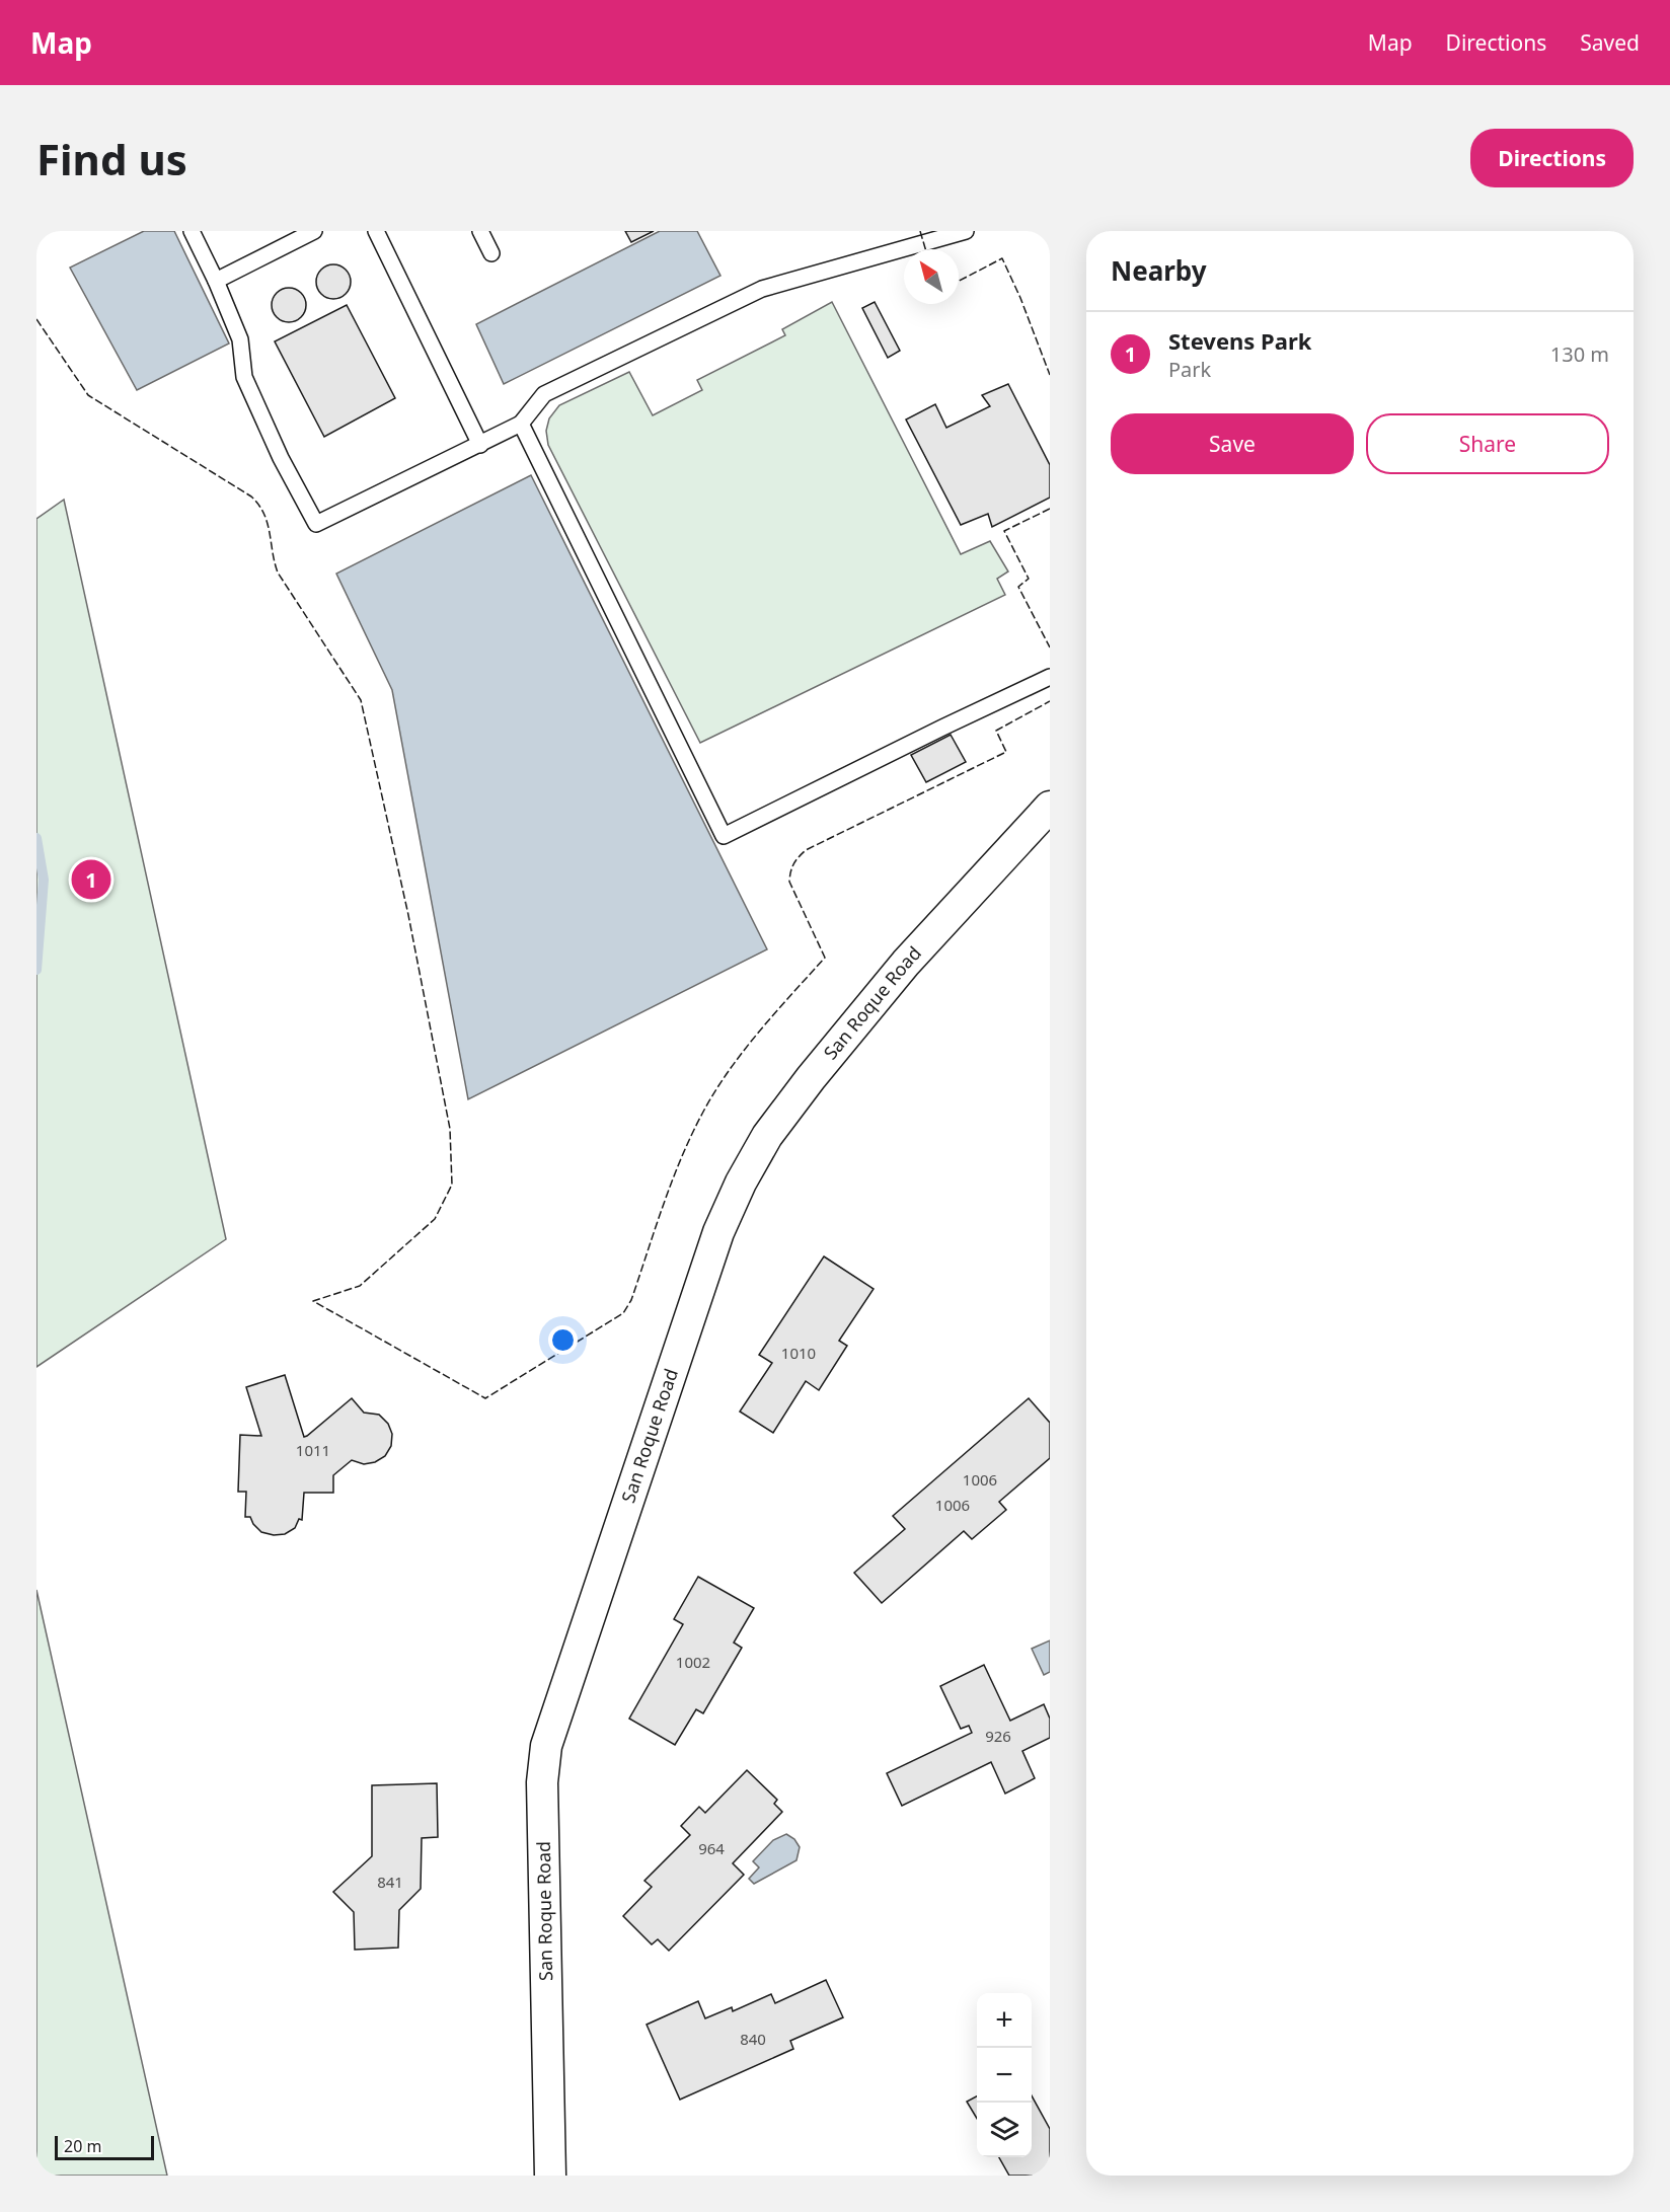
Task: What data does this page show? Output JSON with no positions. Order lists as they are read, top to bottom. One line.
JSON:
{"streets":{"street":["San Roque Road"]},"house_numbers":["1010","1011","1006","1006","1002","926","964","841","840"],"scale_bar":"20 m","north":"top left","page":{"header":"Map","nav":["Map","Directions","Saved"],"buttons":["Directions",["Save","Share"]],"title":"Find us","heading":"Nearby","list":[{"mark":"1","name":"Stevens Park","note":"Park","value":"130 m"}],"pins":"1","map_buttons":["+","−"],"scale":"20 m"}}
